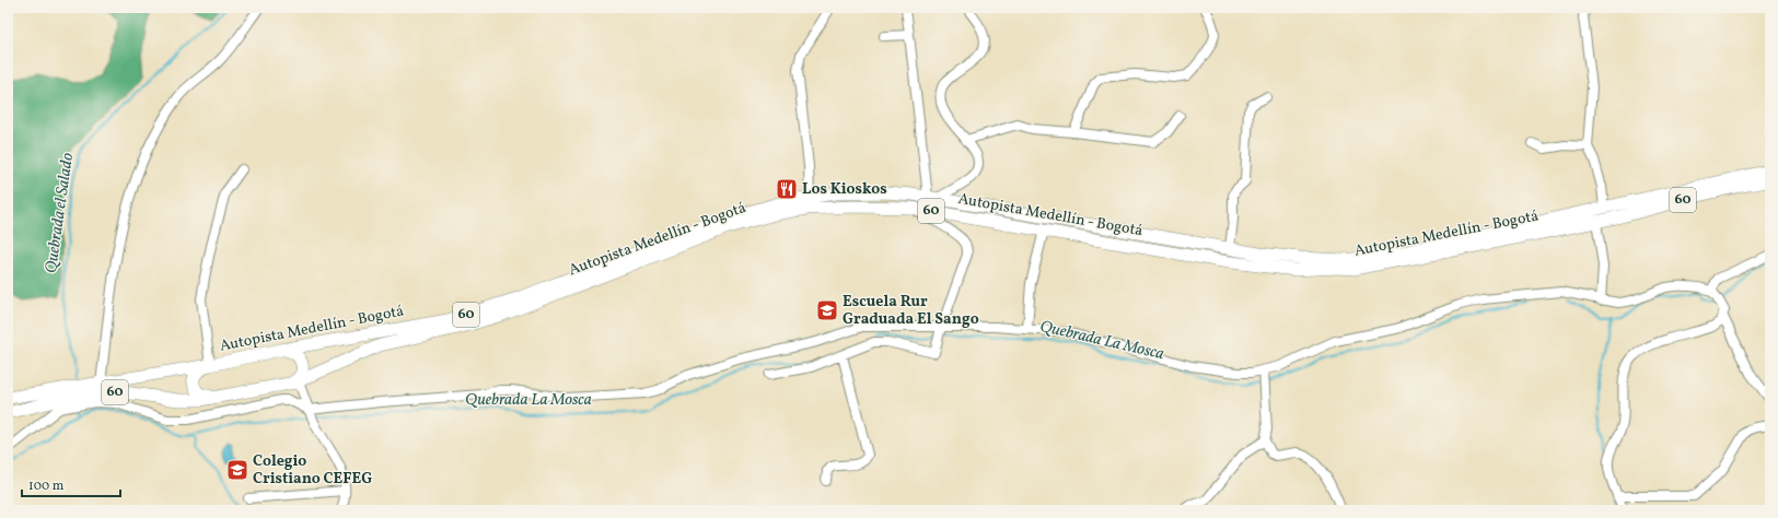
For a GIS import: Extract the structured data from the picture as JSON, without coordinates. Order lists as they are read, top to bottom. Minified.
{"streets":{"highway":["60","Autopista Medellín - Bogotá"]},"water":["Quebrada el Salado","Quebrada La Mosca"],"places":{"restaurant":["Los Kioskos"],"school or university":["Escuela Rur Graduada El Sango","Colegio Cristiano CEFEG"]},"scale_bar":"100 m"}
